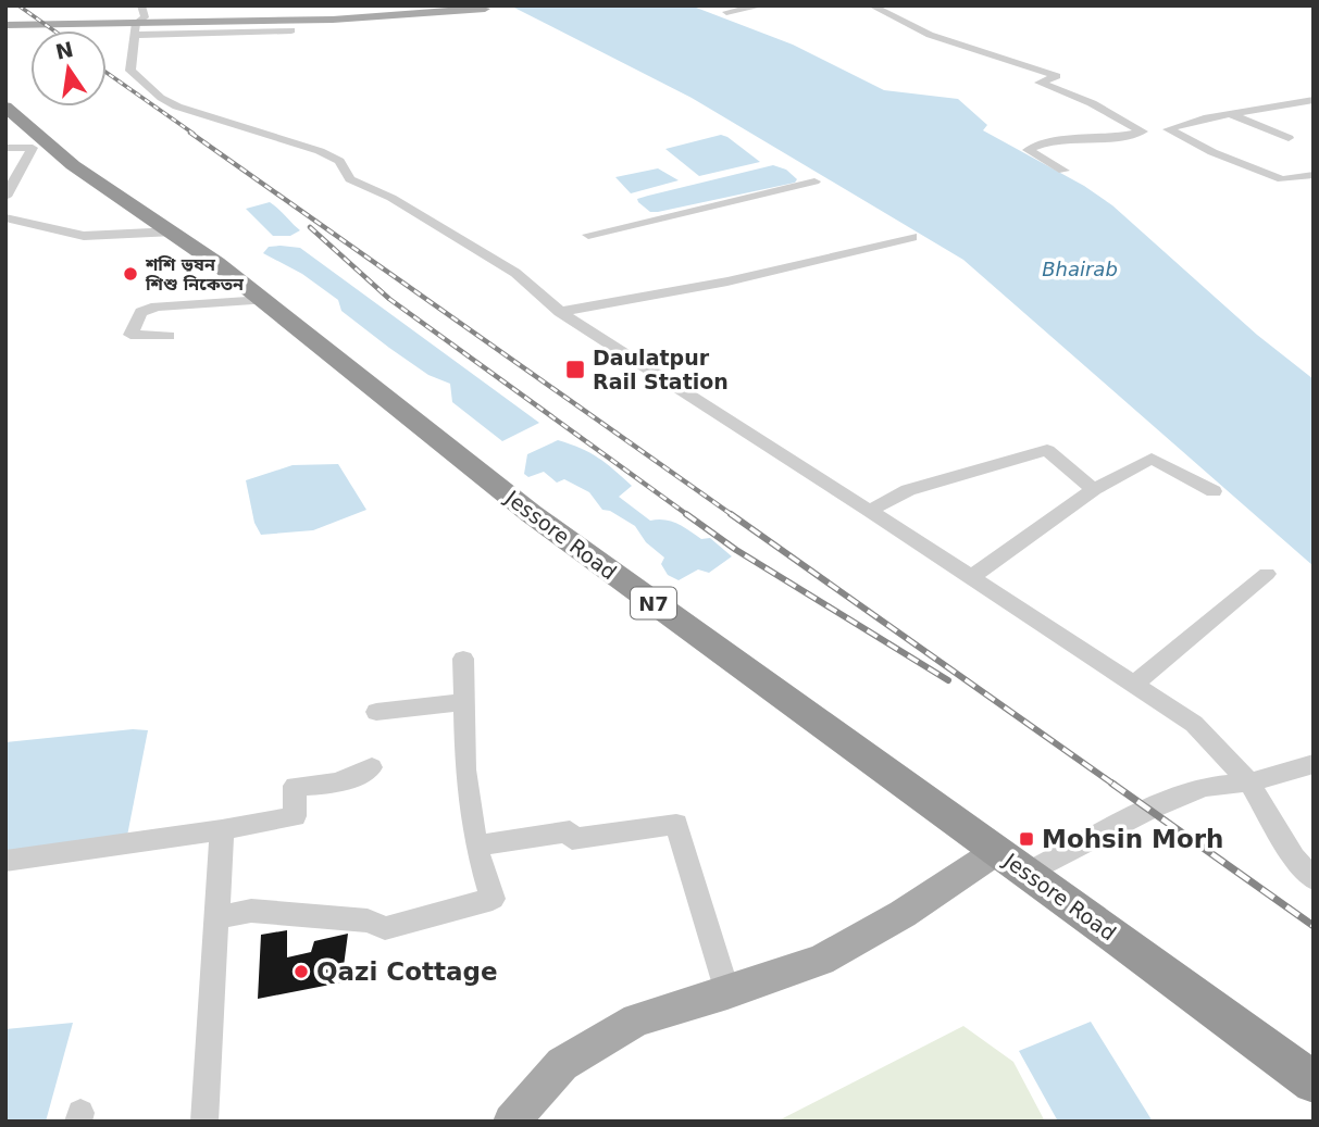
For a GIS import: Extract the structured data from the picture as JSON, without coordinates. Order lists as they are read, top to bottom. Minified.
{"streets":{"highway":["Jessore Road","N7"]},"water":["Bhairab"],"places":{"other":["শশি ভূষন শিশু নিকেতন","Qazi Cottage"],"transit":["Daulatpur Rail Station","Mohsin Morh"]},"north":"top"}
